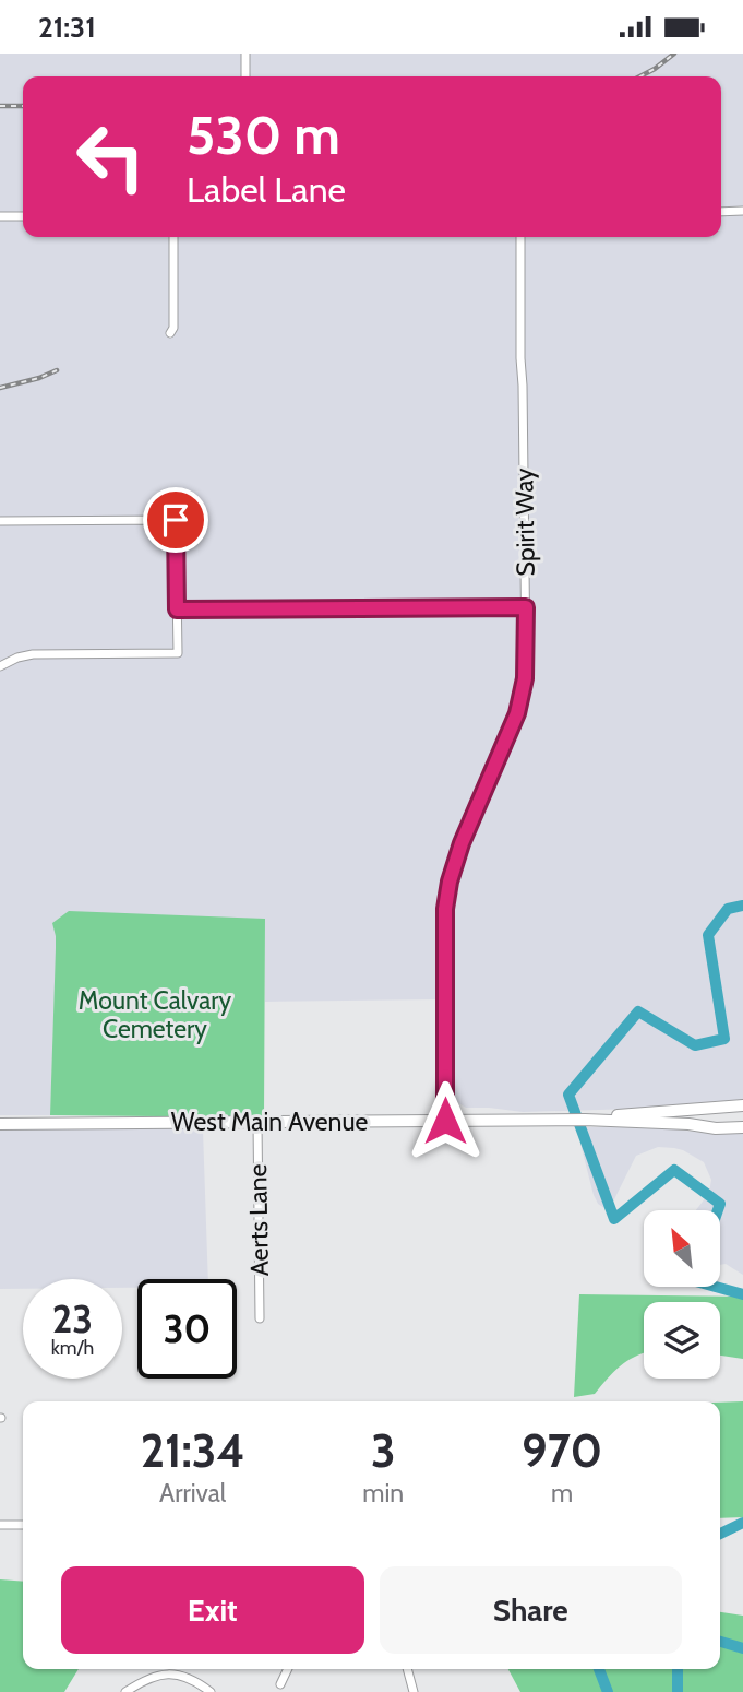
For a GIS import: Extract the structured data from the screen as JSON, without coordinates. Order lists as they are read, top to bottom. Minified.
{"streets":{"main road":["West Main Avenue"],"street":["Spirit Way","Aerts Lane"]},"crossings":[["Spirit Way","West Main Avenue"],["West Main Avenue","Aerts Lane"]],"parks":["Mount Calvary Cemetery"],"north":"top left","page":{"status":"21:31","turn":["530 m","Label Lane"],"speed":"23 km/h","limit":"30","eta":["21:34","Arrival","3","min","970","m"],"buttons":["Exit","Share"]}}
